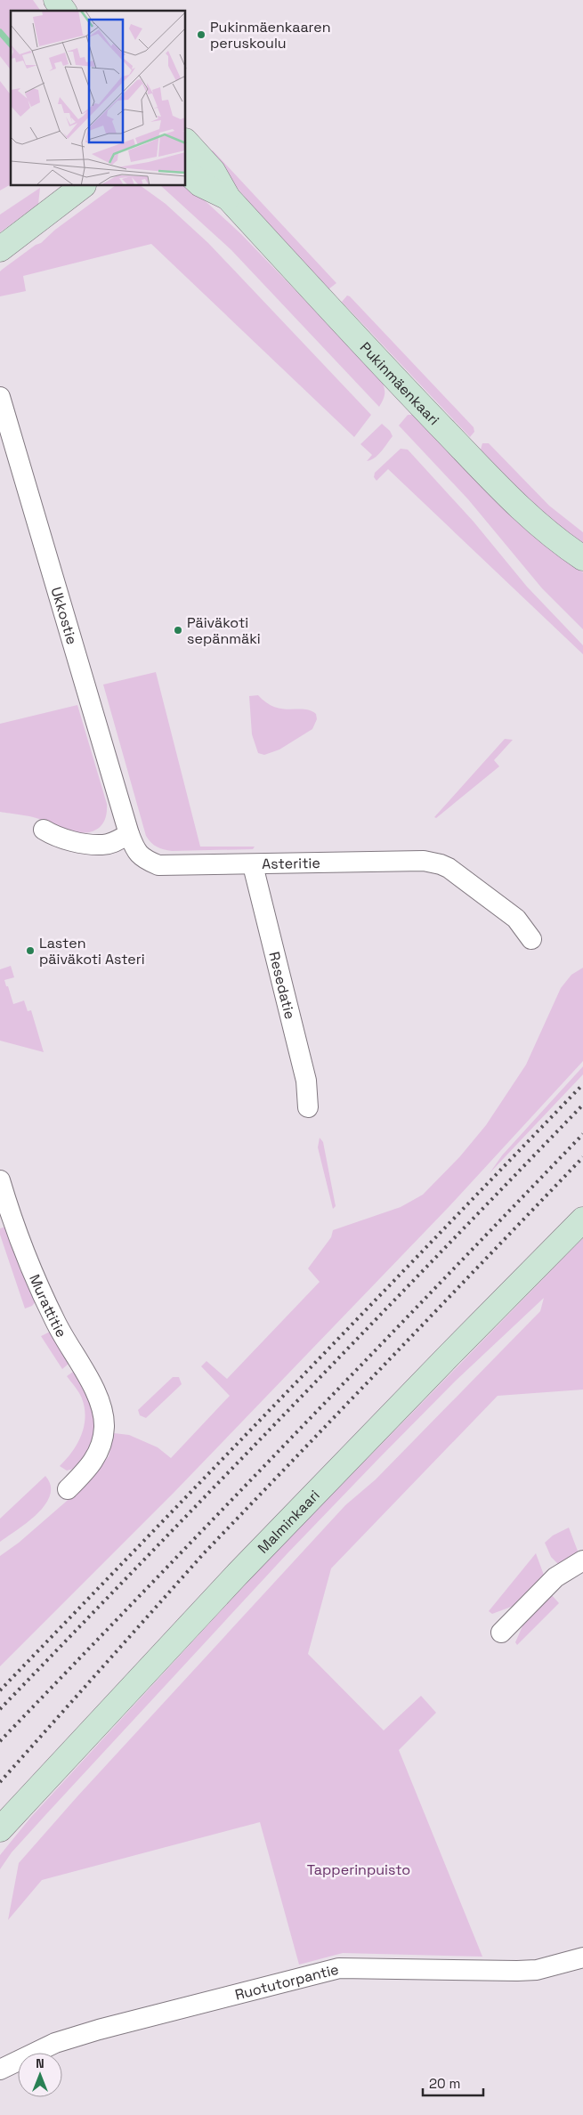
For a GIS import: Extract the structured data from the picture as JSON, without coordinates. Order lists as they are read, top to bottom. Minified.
{"streets":{"main road":["Pukinmäenkaari","Malminkaari"],"street":["Ukkostie","Asteritie","Resedatie","Murattitie","Ruotutorpantie"]},"crossings":[["Ukkostie","Asteritie"],["Asteritie","Resedatie"]],"parks":["Tapperinpuisto"],"places":["Pukinmäenkaaren peruskoulu","Päiväkoti sepänmäki","Lasten päiväkoti Asteri"],"scale_bar":"20 m","north":"top"}
